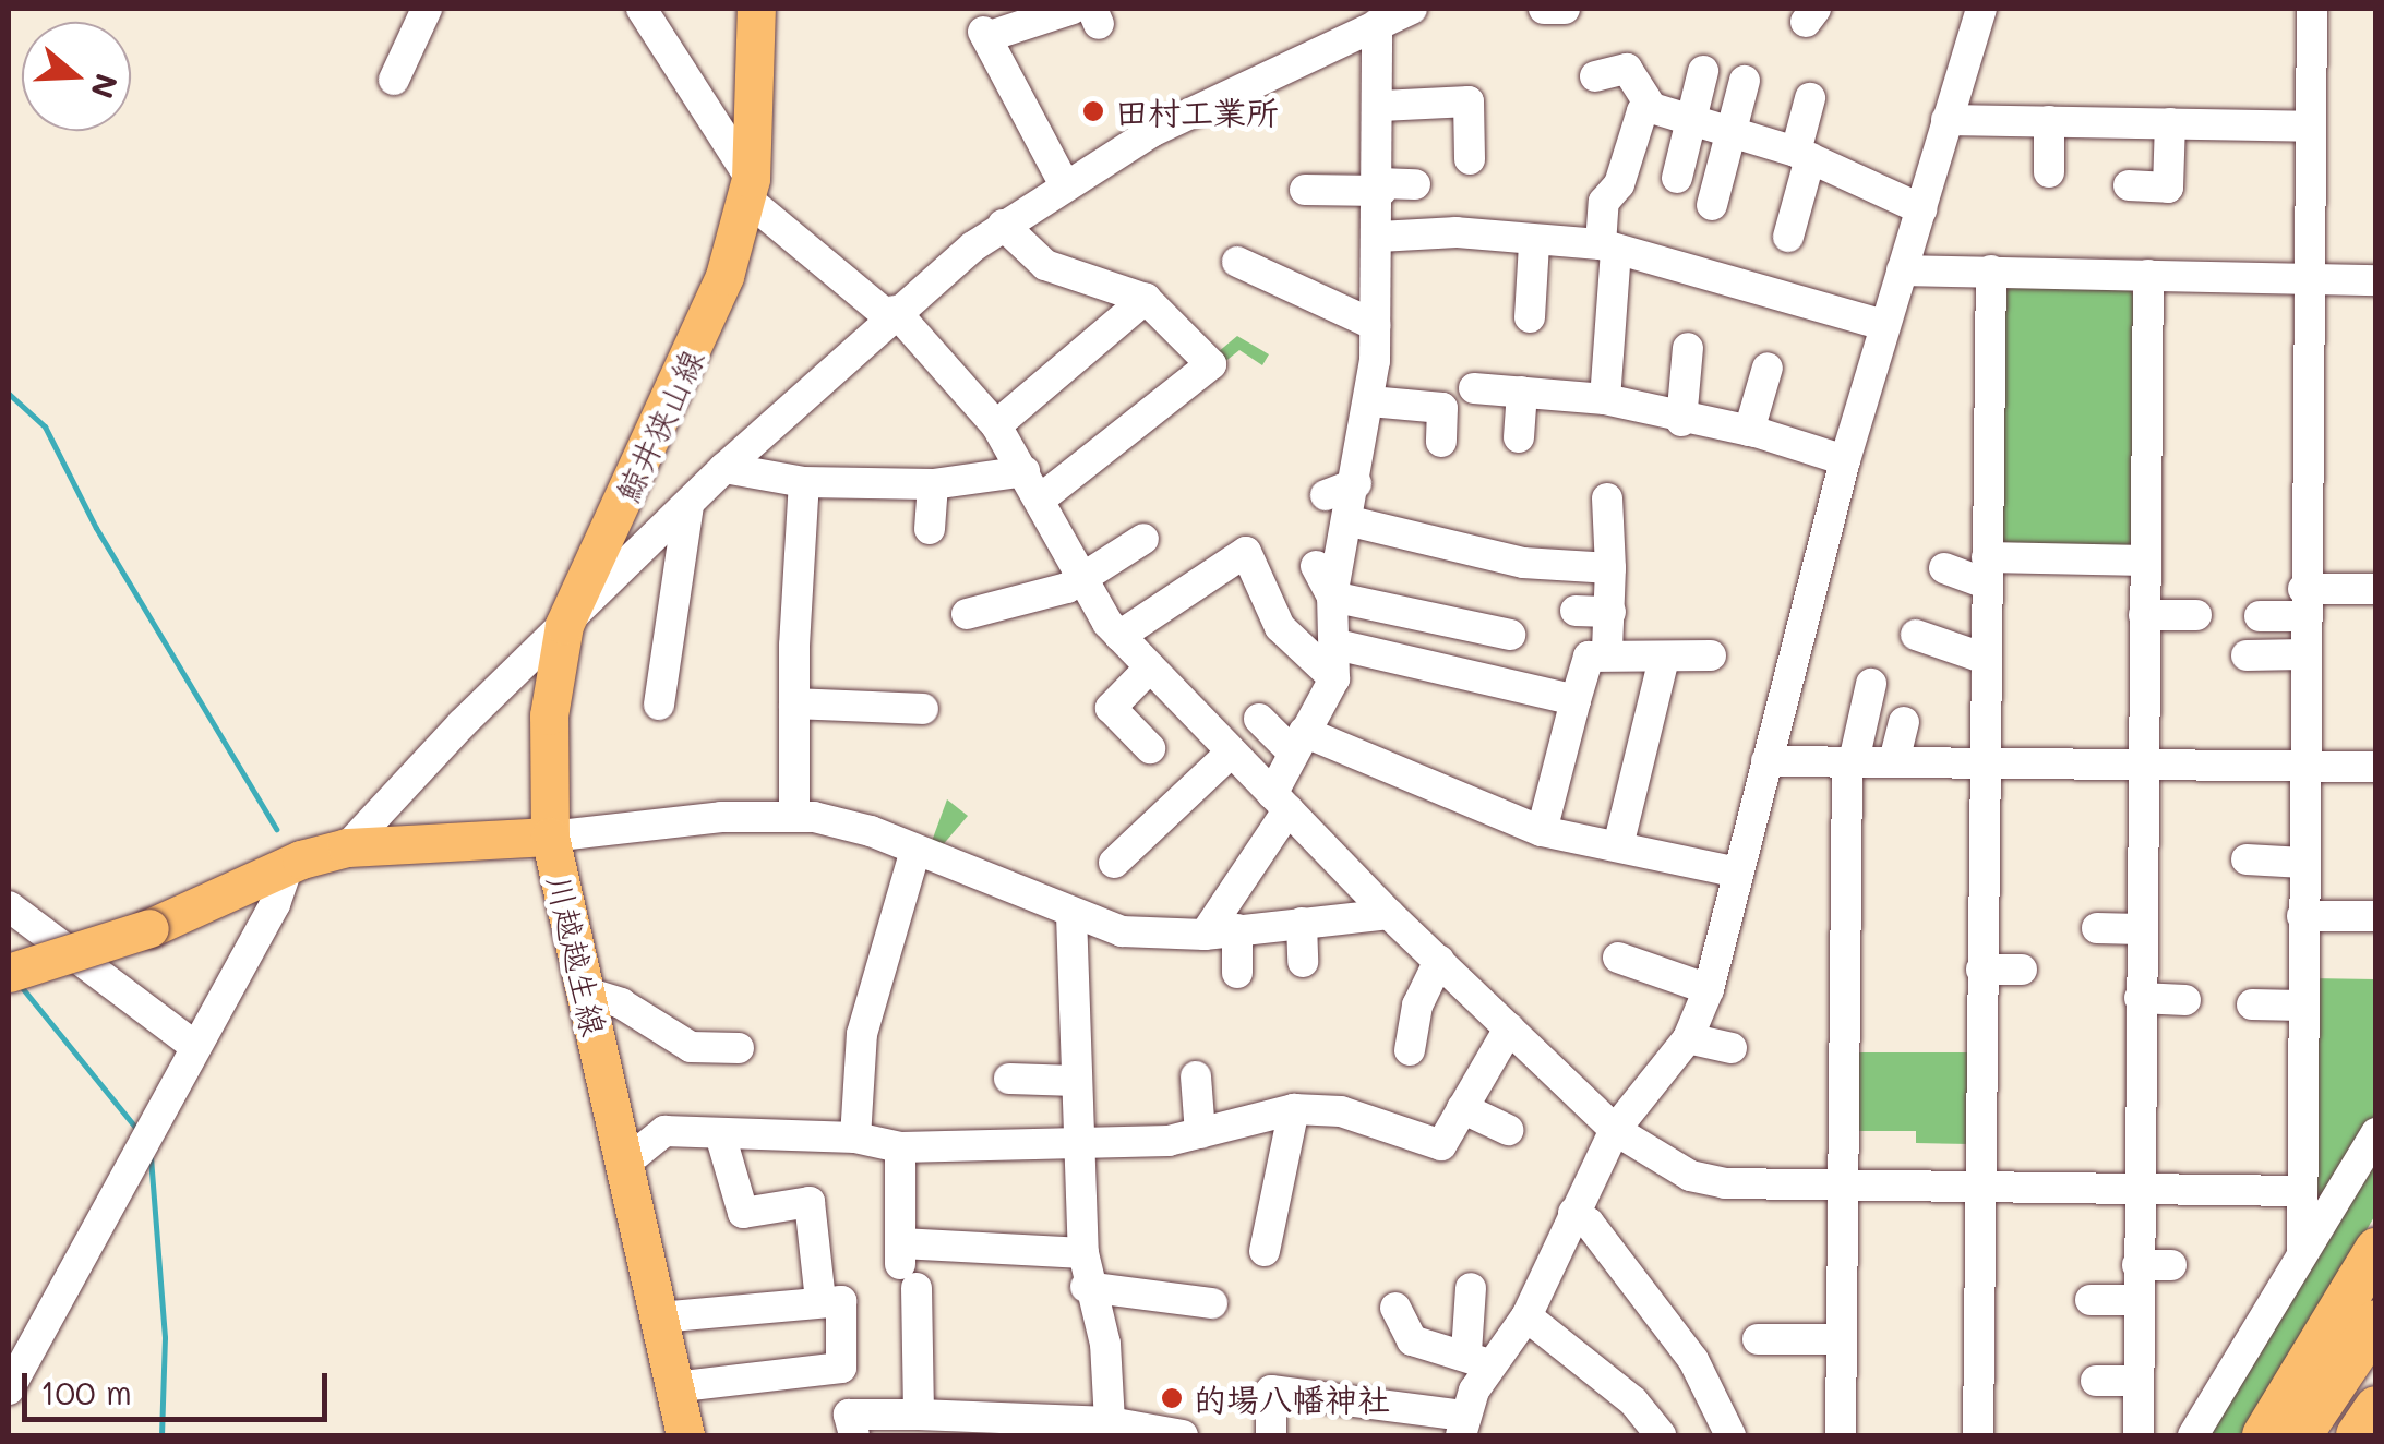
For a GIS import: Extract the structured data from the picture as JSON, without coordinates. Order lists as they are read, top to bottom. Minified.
{"streets":{"main road":["鯨井狭山線","川越越生線"]},"crossings":[["鯨井狭山線","川越越生線"]],"places":["田村工業所","的場八幡神社"],"scale_bar":"100 m","north":"right"}
